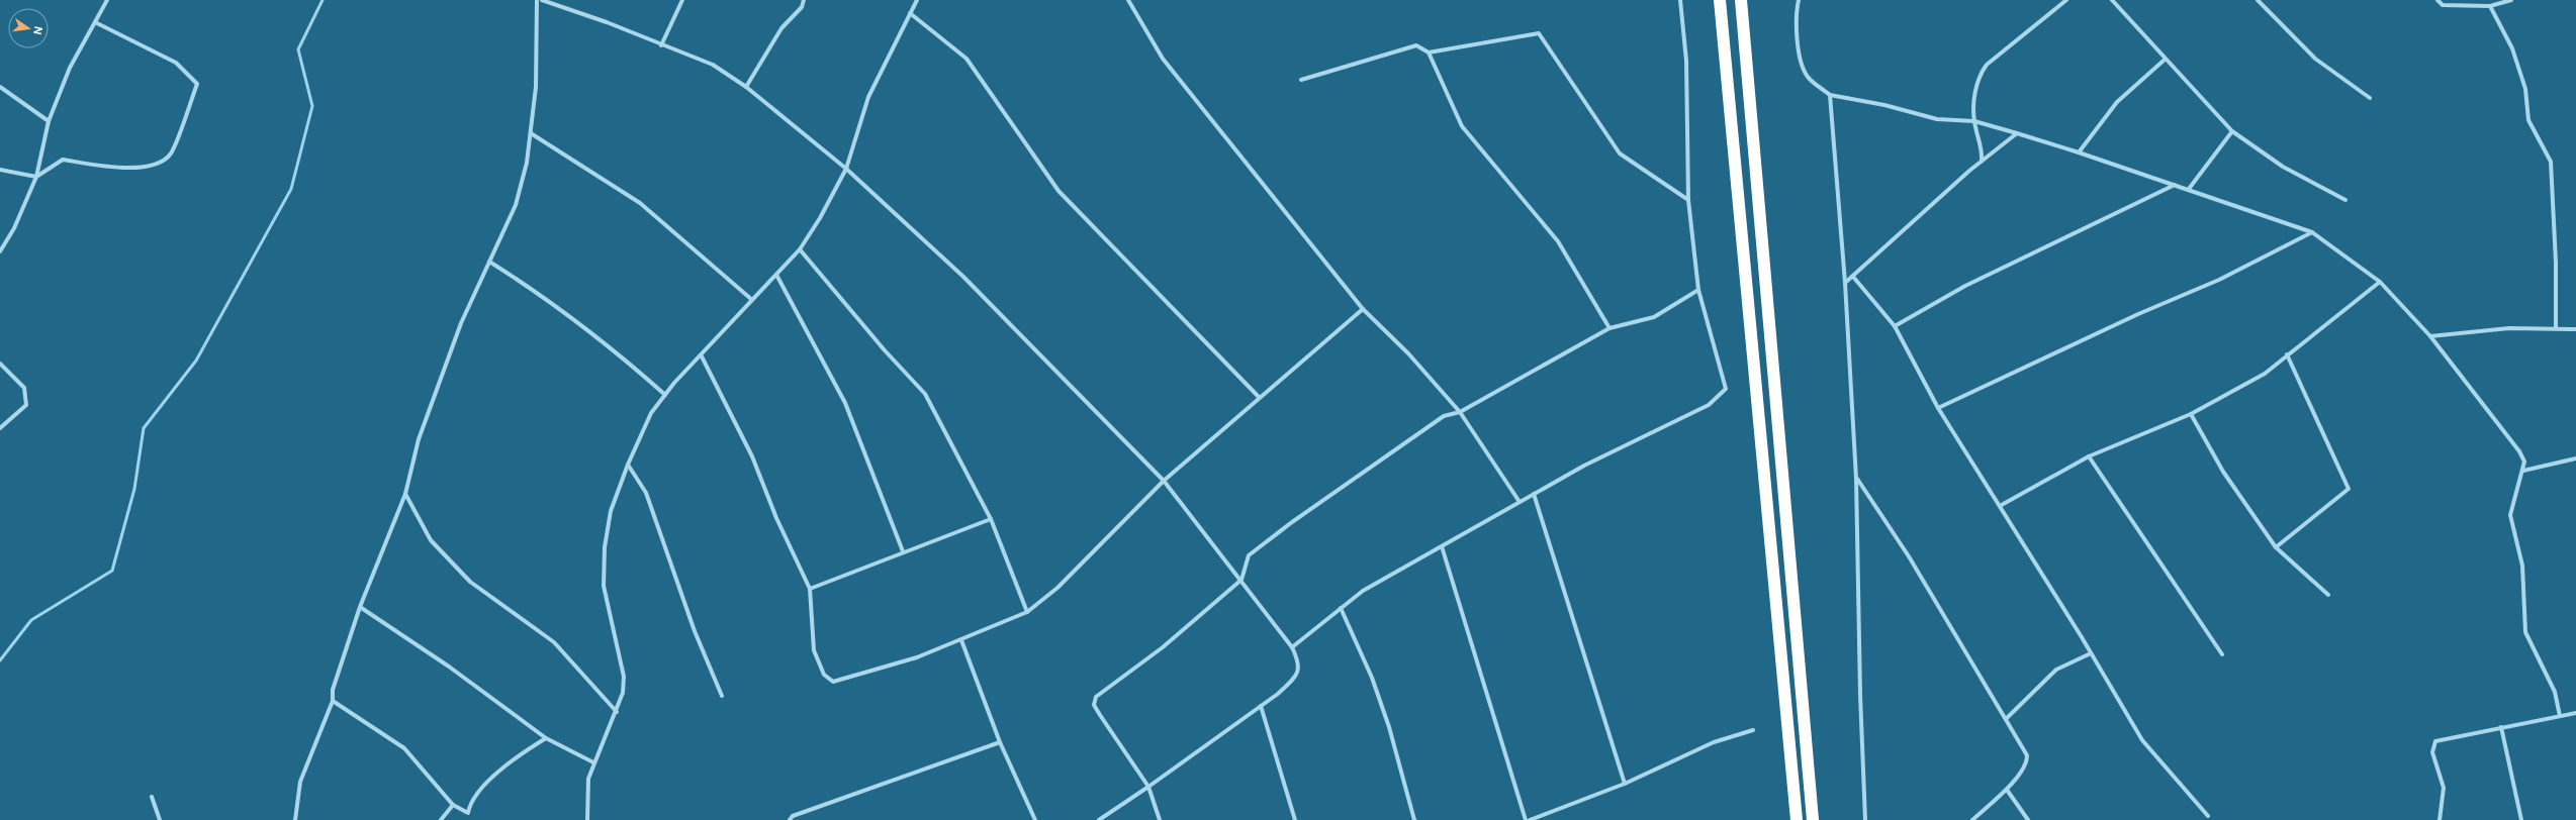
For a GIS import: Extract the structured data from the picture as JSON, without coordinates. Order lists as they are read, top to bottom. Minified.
{"north":"right"}
